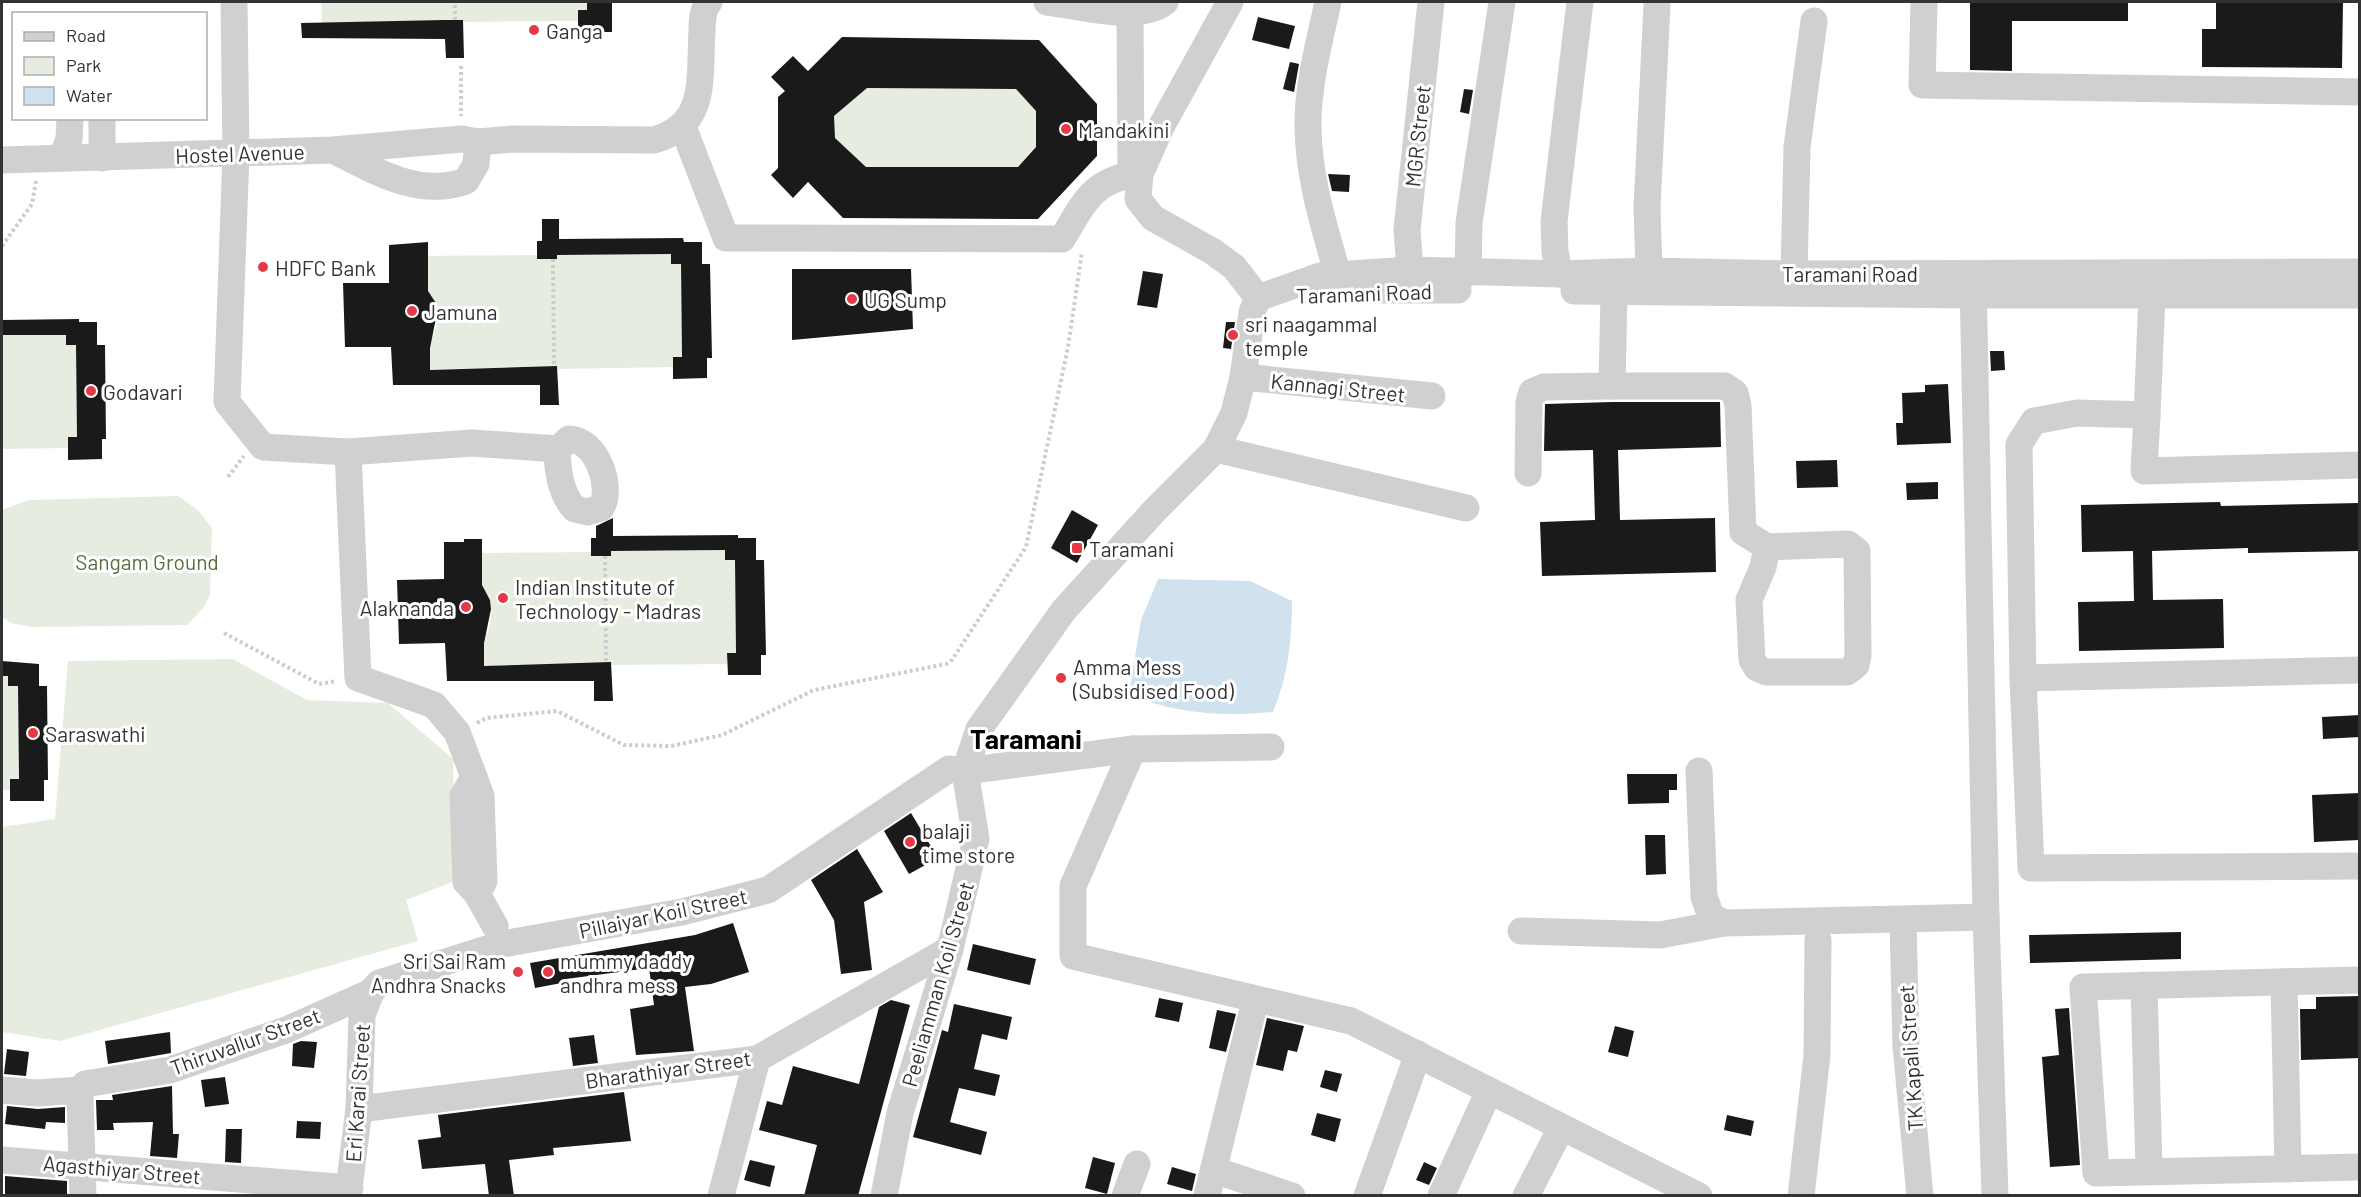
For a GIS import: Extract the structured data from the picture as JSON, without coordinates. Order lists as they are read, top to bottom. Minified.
{"streets":{"street":["MGR Street","Hostel Avenue","Taramani Road","Kannagi Street","Pillaiyar Koil Street","Peeliamman Koil Street","Thiruvallur Street","TK Kapali Street","Bharathiyar Street","Eri Karai Street","Agasthiyar Street"]},"crossings":[["MGR Street","Taramani Road"],["Taramani Road","Peeliamman Koil Street"],["Kannagi Street","Peeliamman Koil Street"],["Pillaiyar Koil Street","Peeliamman Koil Street"],["Pillaiyar Koil Street","Thiruvallur Street"],["Pillaiyar Koil Street","Eri Karai Street"],["Peeliamman Koil Street","Bharathiyar Street"],["Thiruvallur Street","Eri Karai Street"],["Bharathiyar Street","Eri Karai Street"],["Eri Karai Street","Agasthiyar Street"]],"districts":["Taramani"],"parks":["Sangam Ground"],"places":{"other":["Ganga","Mandakini","HDFC Bank","UG Sump","Jamuna","sri naagammal temple","Godavari","Indian Institute of Technology - Madras","Alaknanda","Amma Mess (Subsidised Food)","Saraswathi","balaji time store","Sri Sai Ram Andhra Snacks","mummy daddy andhra mess"],"transit":["Taramani"]},"legend":["Road","Park","Water"]}
